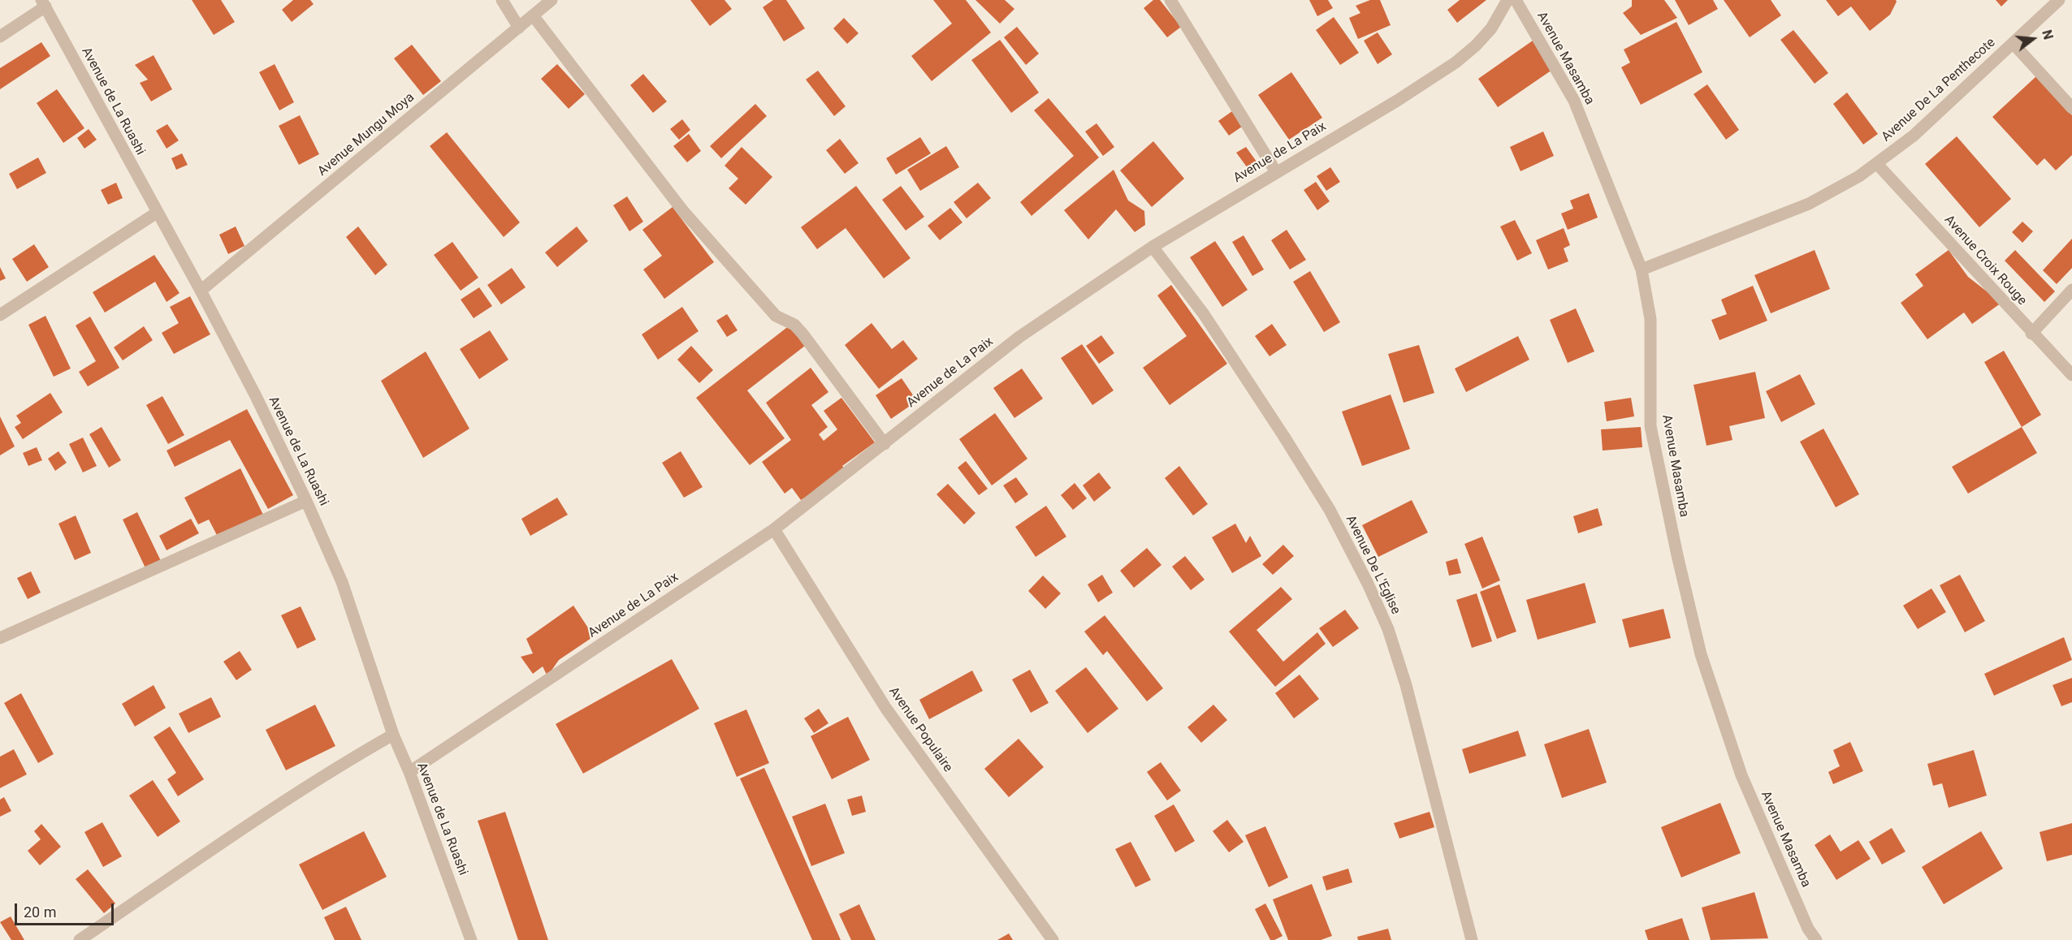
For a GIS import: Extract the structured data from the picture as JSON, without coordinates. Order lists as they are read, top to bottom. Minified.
{"streets":{"street":["Avenue Masamba","Avenue De La Penthecote","Avenue de La Ruashi","Avenue Mungu Moya","Avenue de La Paix","Avenue Croix Rouge","Avenue De L'Eglise","Avenue Populaire"]},"crossings":[["Avenue Masamba","Avenue De La Penthecote"],["Avenue De La Penthecote","Avenue Croix Rouge"],["Avenue de La Ruashi","Avenue Mungu Moya"],["Avenue de La Ruashi","Avenue de La Paix"],["Avenue de La Paix","Avenue De L'Eglise"],["Avenue de La Paix","Avenue Populaire"]],"scale_bar":"20 m","north":"right"}
